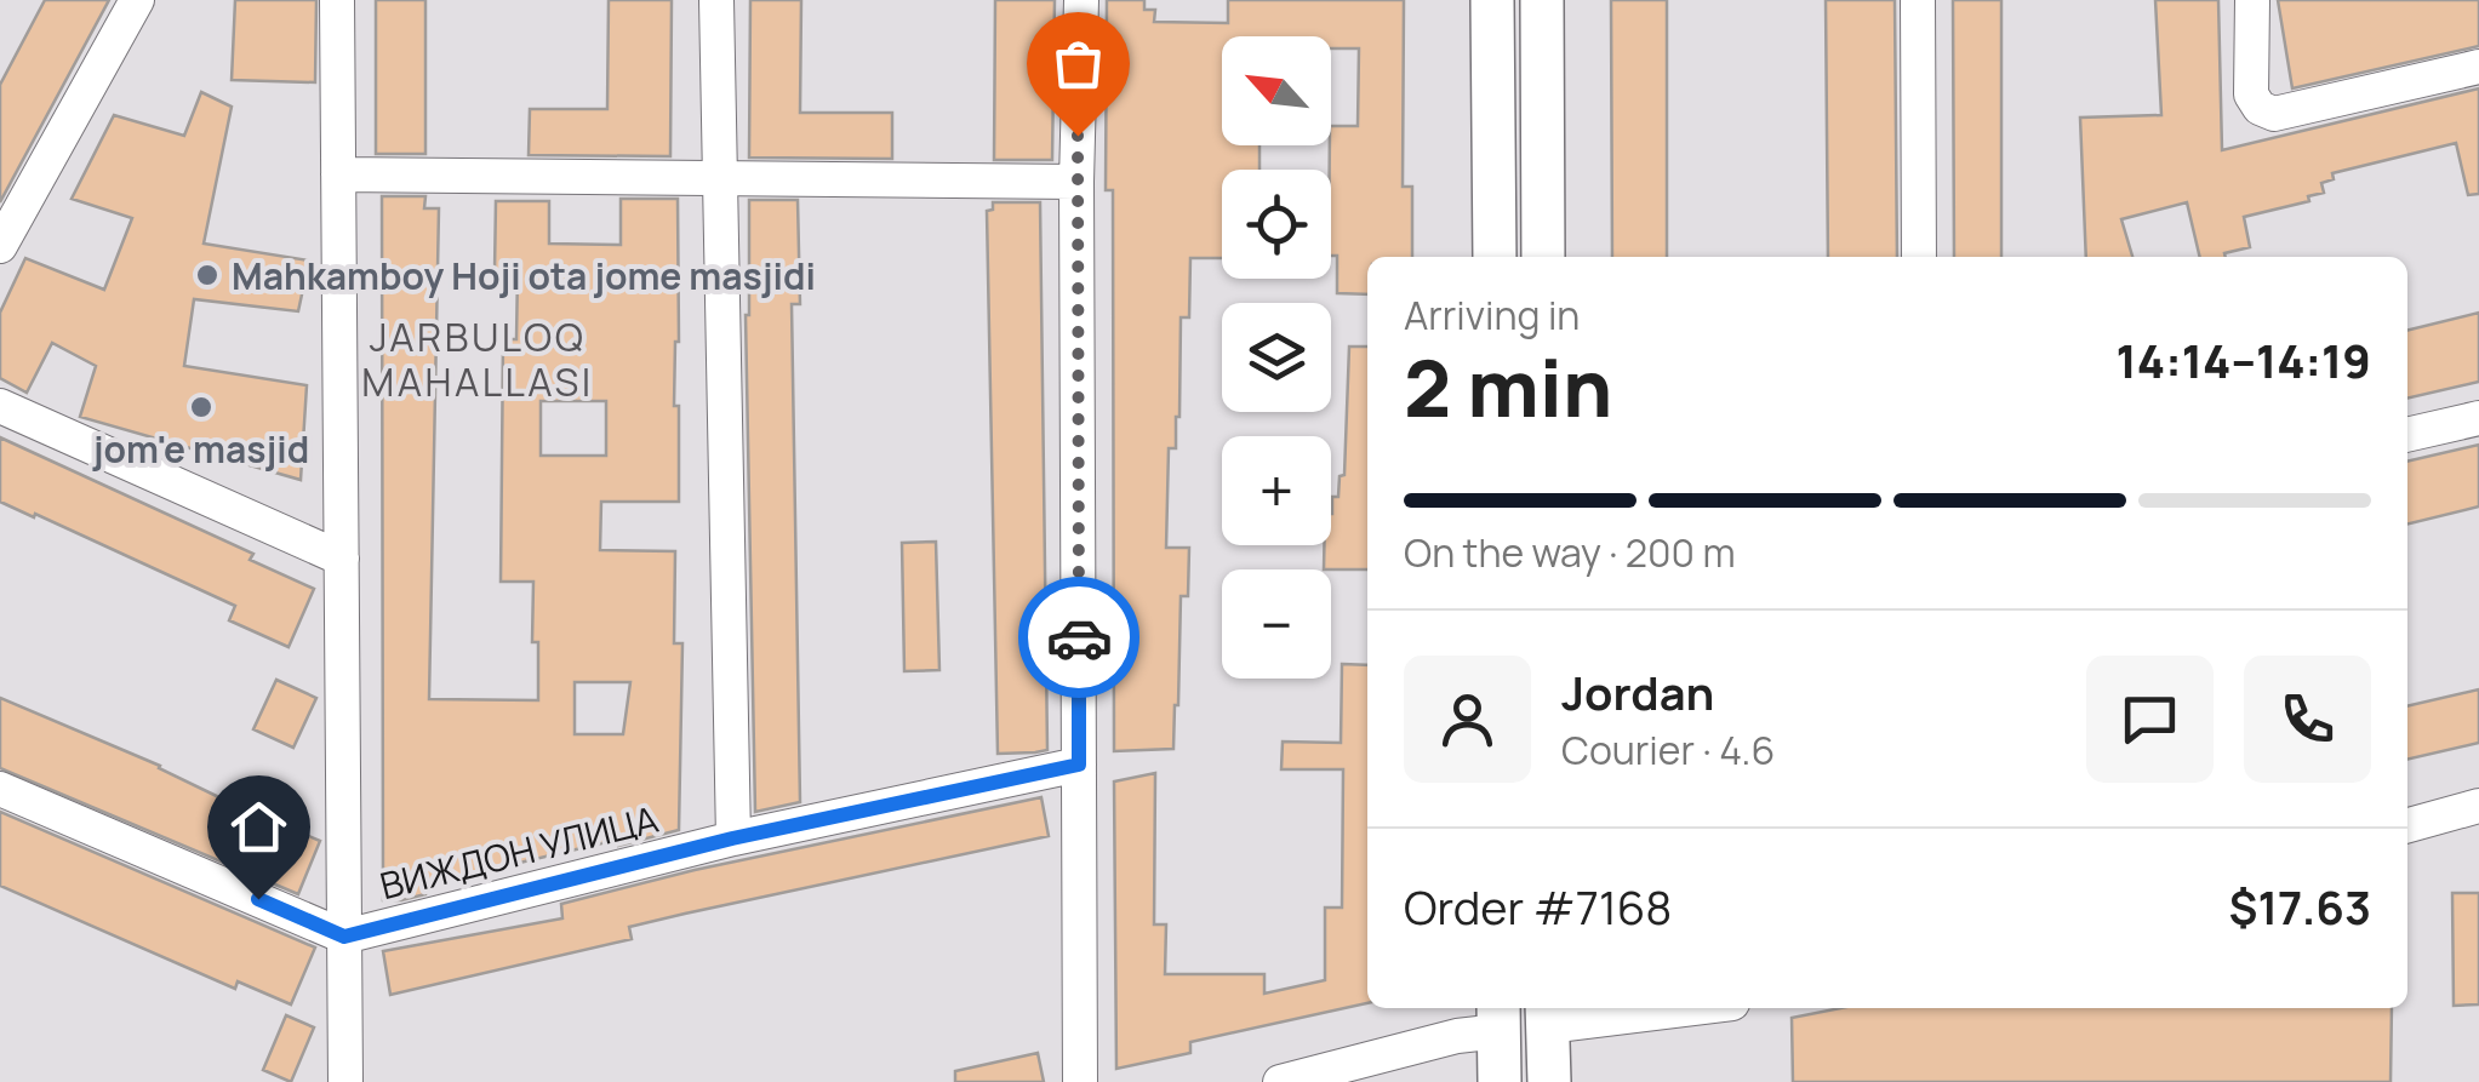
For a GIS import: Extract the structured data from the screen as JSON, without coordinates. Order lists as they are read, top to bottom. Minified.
{"streets":{"street":["ВИЖДОН УЛИЦА"]},"districts":["JARBULOQ MAHALLASI"],"places":["Mahkamboy Hoji ota jome masjidi","jom'e masjid"],"north":"top left","page":{"map_buttons":["+","−"],"heading":["2 min","Arriving in","14:14–14:19"],"panel":["Jordan","Courier · 4.6","Order #7168","$17.63"],"bar":"On the way · 200 m"}}
